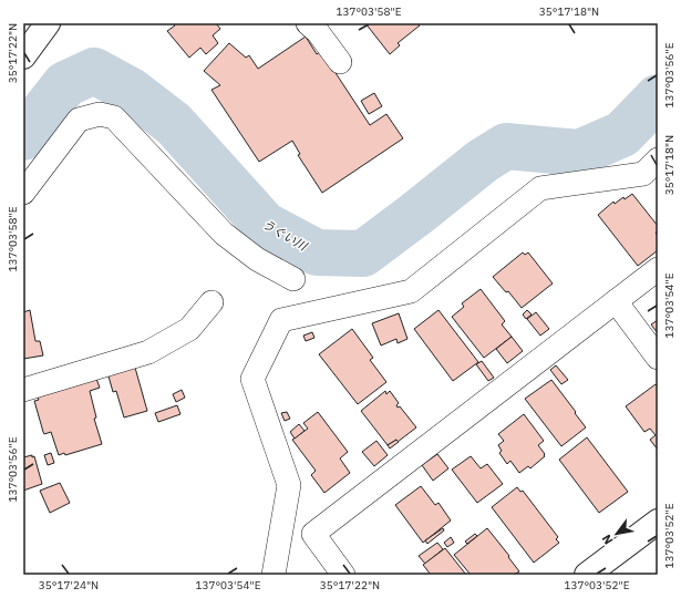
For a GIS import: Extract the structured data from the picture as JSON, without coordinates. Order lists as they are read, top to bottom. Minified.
{"water":["うぐい川"],"north":"bottom left","coordinates":["137°03'58\"E","35°17'18\"N","35°17'22\"N","137°03'56\"E","137°03'54\"E","137°03'52\"E","35°17'24\"N"]}
